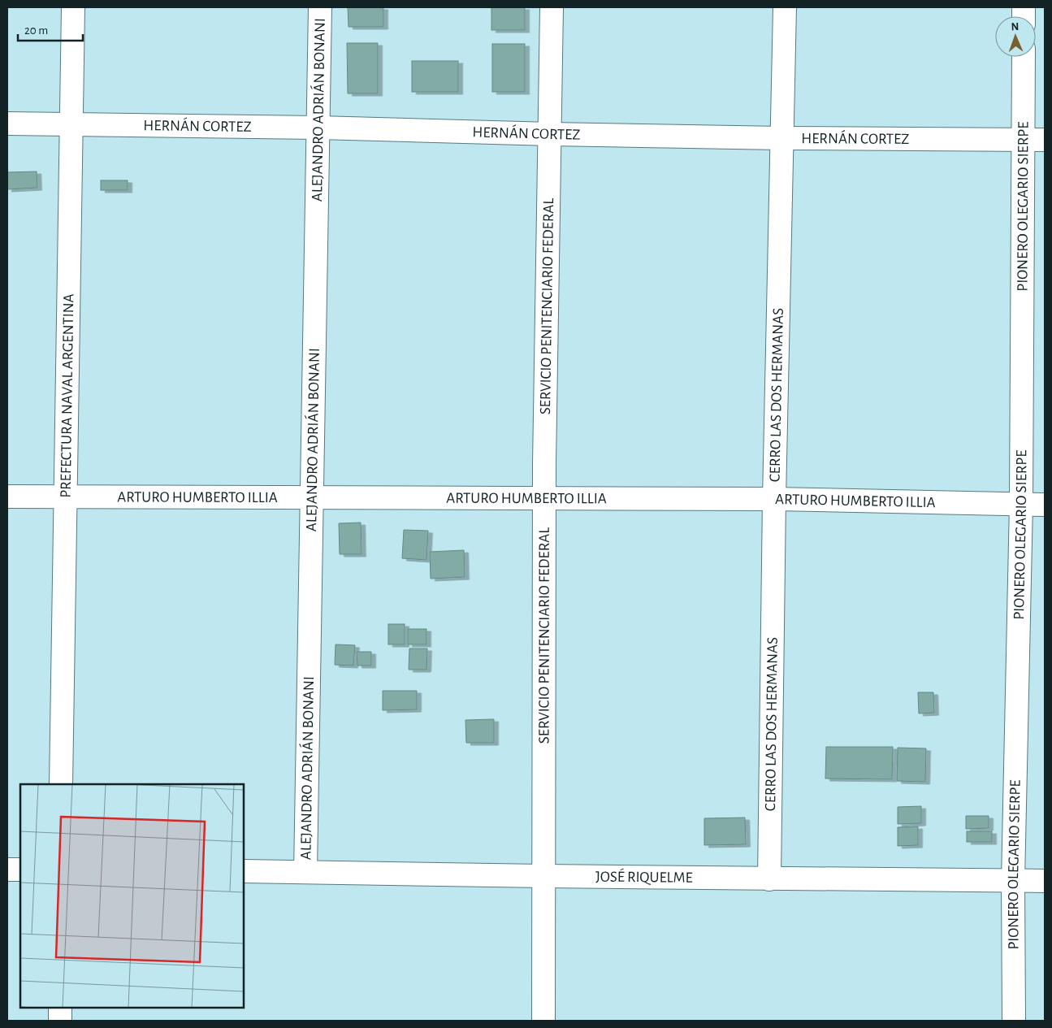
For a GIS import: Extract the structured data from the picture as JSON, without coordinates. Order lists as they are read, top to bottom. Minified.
{"streets":{"street":["ALEJANDRO ADRIÁN BONANI","HERNÁN CORTEZ","PIONERO OLEGARIO SIERPE","SERVICIO PENITENCIARIO FEDERAL","CERRO LAS DOS HERMANAS","PREFECTURA NAVAL ARGENTINA","ARTURO HUMBERTO ILLIA","JOSÉ RIQUELME"]},"crossings":[["ALEJANDRO ADRIÁN BONANI","HERNÁN CORTEZ"],["ALEJANDRO ADRIÁN BONANI","ARTURO HUMBERTO ILLIA"],["ALEJANDRO ADRIÁN BONANI","JOSÉ RIQUELME"],["HERNÁN CORTEZ","PIONERO OLEGARIO SIERPE"],["HERNÁN CORTEZ","SERVICIO PENITENCIARIO FEDERAL"],["HERNÁN CORTEZ","CERRO LAS DOS HERMANAS"],["HERNÁN CORTEZ","PREFECTURA NAVAL ARGENTINA"],["PIONERO OLEGARIO SIERPE","ARTURO HUMBERTO ILLIA"],["PIONERO OLEGARIO SIERPE","JOSÉ RIQUELME"],["SERVICIO PENITENCIARIO FEDERAL","ARTURO HUMBERTO ILLIA"],["SERVICIO PENITENCIARIO FEDERAL","JOSÉ RIQUELME"],["CERRO LAS DOS HERMANAS","ARTURO HUMBERTO ILLIA"],["CERRO LAS DOS HERMANAS","JOSÉ RIQUELME"],["PREFECTURA NAVAL ARGENTINA","ARTURO HUMBERTO ILLIA"]],"scale_bar":"20 m","north":"top"}
